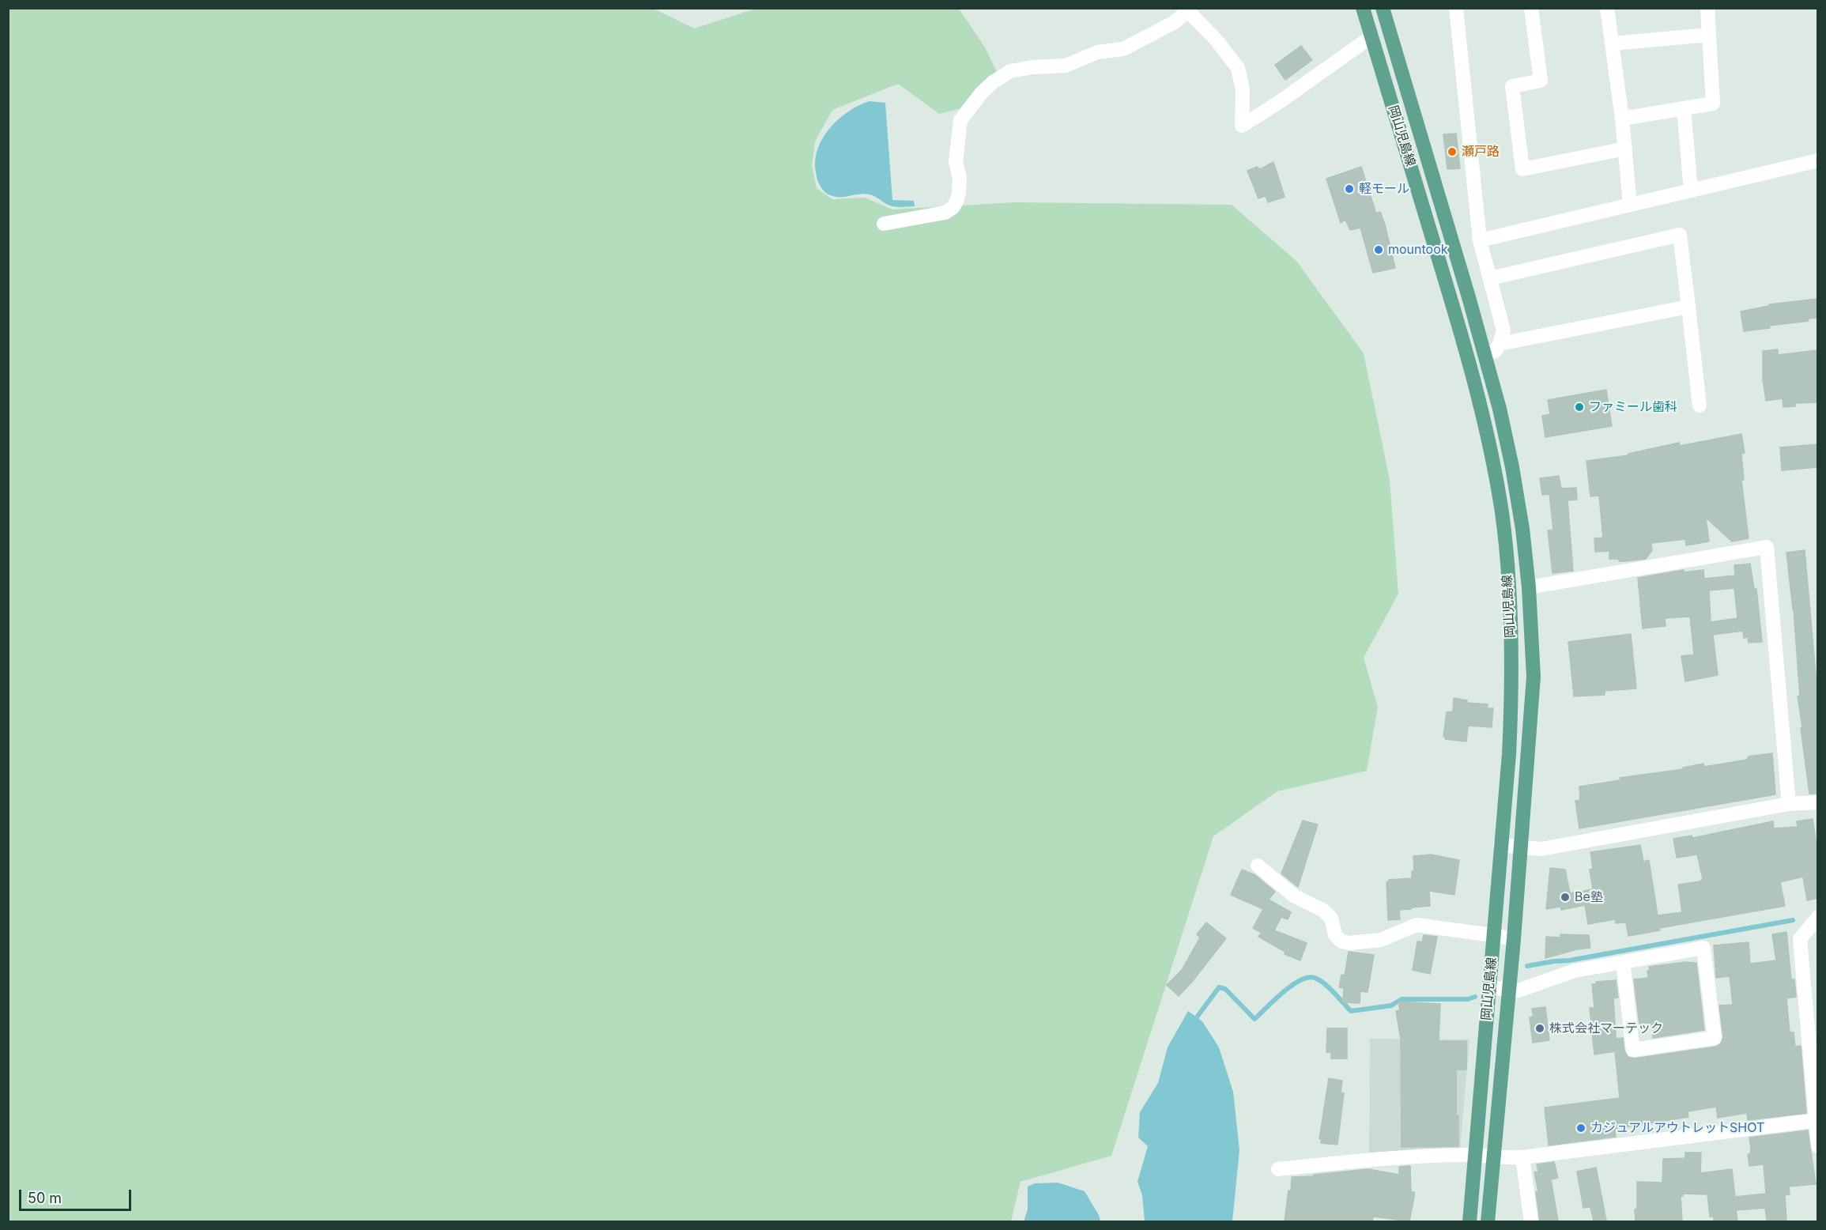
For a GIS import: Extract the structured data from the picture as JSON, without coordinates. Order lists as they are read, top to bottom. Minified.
{"streets":{"main road":["岡山児島線"]},"places":["瀬戸路","軽モール","mountook","ファミール歯科","Be塾","株式会社マーテック","カジュアルアウトレットSHOT"],"scale_bar":"50 m"}
